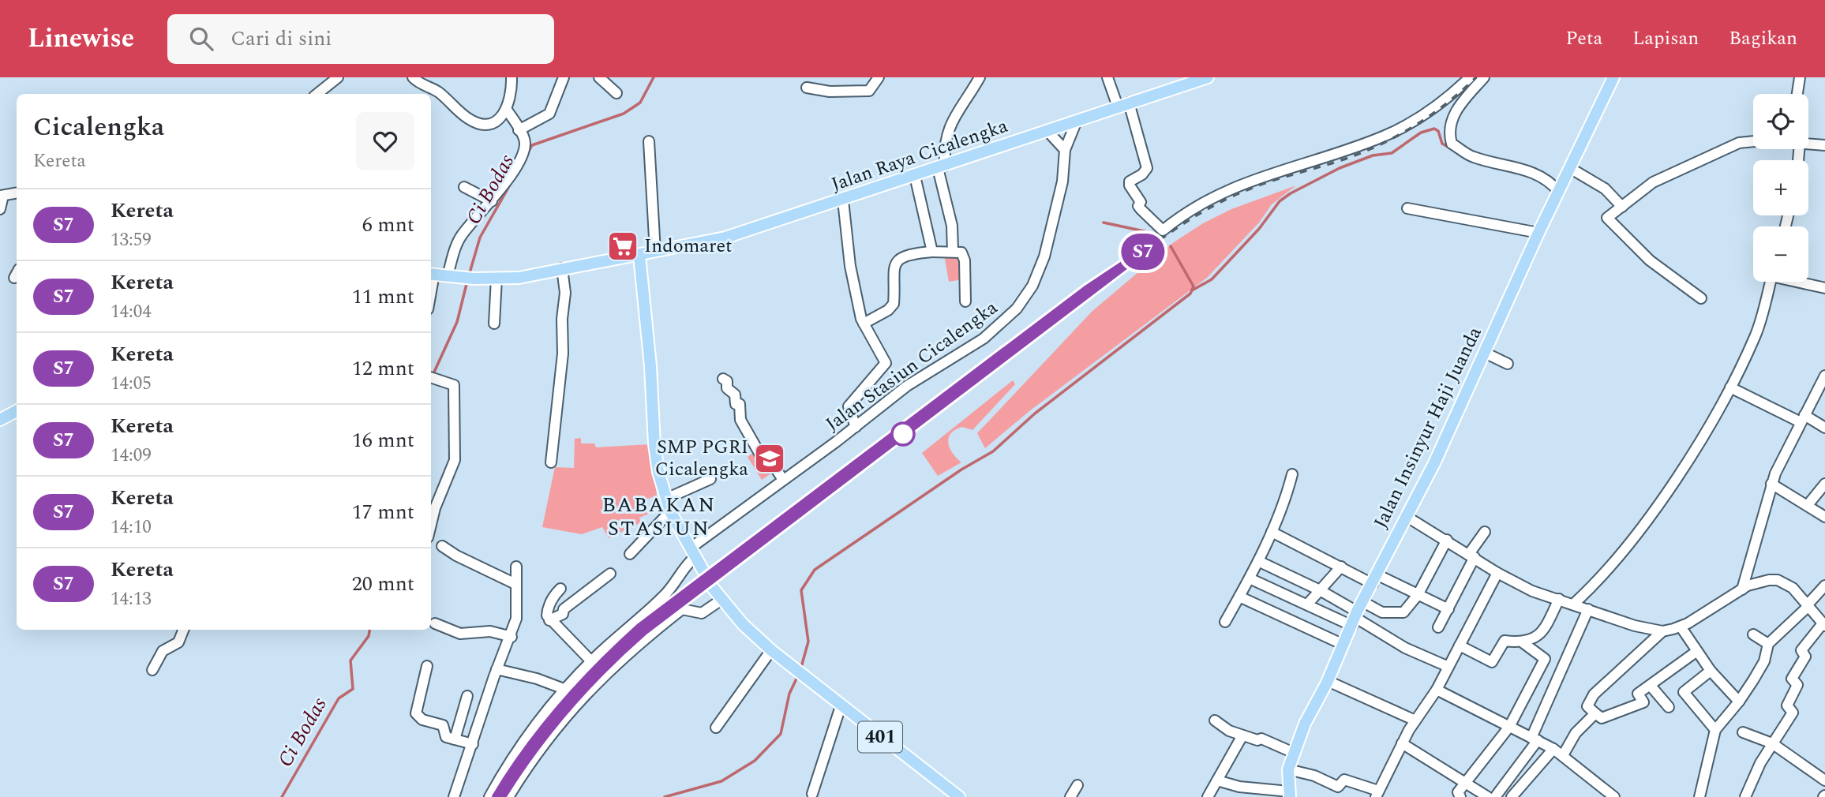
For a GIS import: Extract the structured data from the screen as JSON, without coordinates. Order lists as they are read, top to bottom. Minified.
{"streets":{"main road":["Jalan Raya Cicalengka","Jalan Insinyur Haji Juanda","401"],"street":["Jalan Stasiun Cicalengka"]},"crossings":[["Jalan Raya Cicalengka","Jalan Stasiun Cicalengka"],["Jalan Raya Cicalengka","401"],["Jalan Stasiun Cicalengka","401"]],"districts":["BABAKAN STASIUN"],"water":["Ci Bodas"],"places":{"supermarket":["Indomaret"],"school or university":["SMP PGRI Cicalengka"]},"page":{"header":"Linewise","search":"Cari di sini","nav":["Peta","Lapisan","Bagikan"],"on_map":"S7","map_buttons":["+","−"],"heading":["Cicalengka","Kereta"],"list":[{"mark":"S7","name":"Kereta","note":"13:59","value":"6 mnt"},{"mark":"S7","name":"Kereta","note":"14:04","value":"11 mnt"},{"mark":"S7","name":"Kereta","note":"14:05","value":"12 mnt"},{"mark":"S7","name":"Kereta","note":"14:09","value":"16 mnt"},{"mark":"S7","name":"Kereta","note":"14:10","value":"17 mnt"},{"mark":"S7","name":"Kereta","note":"14:13","value":"20 mnt"}]}}
